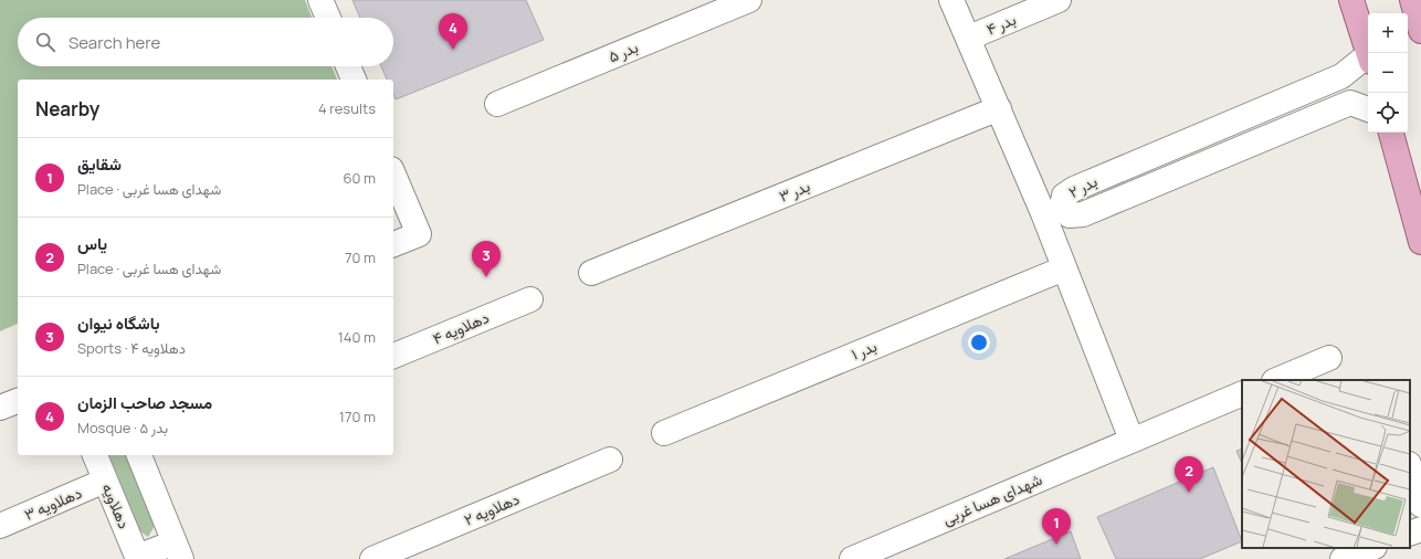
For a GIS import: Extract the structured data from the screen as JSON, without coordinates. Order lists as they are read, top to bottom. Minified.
{"streets":{"street":["بدر ۴","بدر ۵","بدر ۲","بدر ۳","دهلاویه ۴","بدر ۱","شهدای هسا غربی","دهلاویه ۳","دهلاویه","دهلاویه ۲"]},"crossings":[["دهلاویه ۳","دهلاویه"]],"page":{"map_buttons":["+","−"],"pins":["4","3","2","1"],"search":"Search here","heading":["Nearby","4 results"],"list":[{"mark":"1","name":"شقایق","note":"Place · شهدای هسا غربی","value":"60 m"},{"mark":"2","name":"یاس","note":"Place · شهدای هسا غربی","value":"70 m"},{"mark":"3","name":"باشگاه نیوان","note":"Sports · دهلاویه ۴","value":"140 m"},{"mark":"4","name":"مسجد صاحب الزمان","note":"Mosque · بدر ۵","value":"170 m"}]}}
